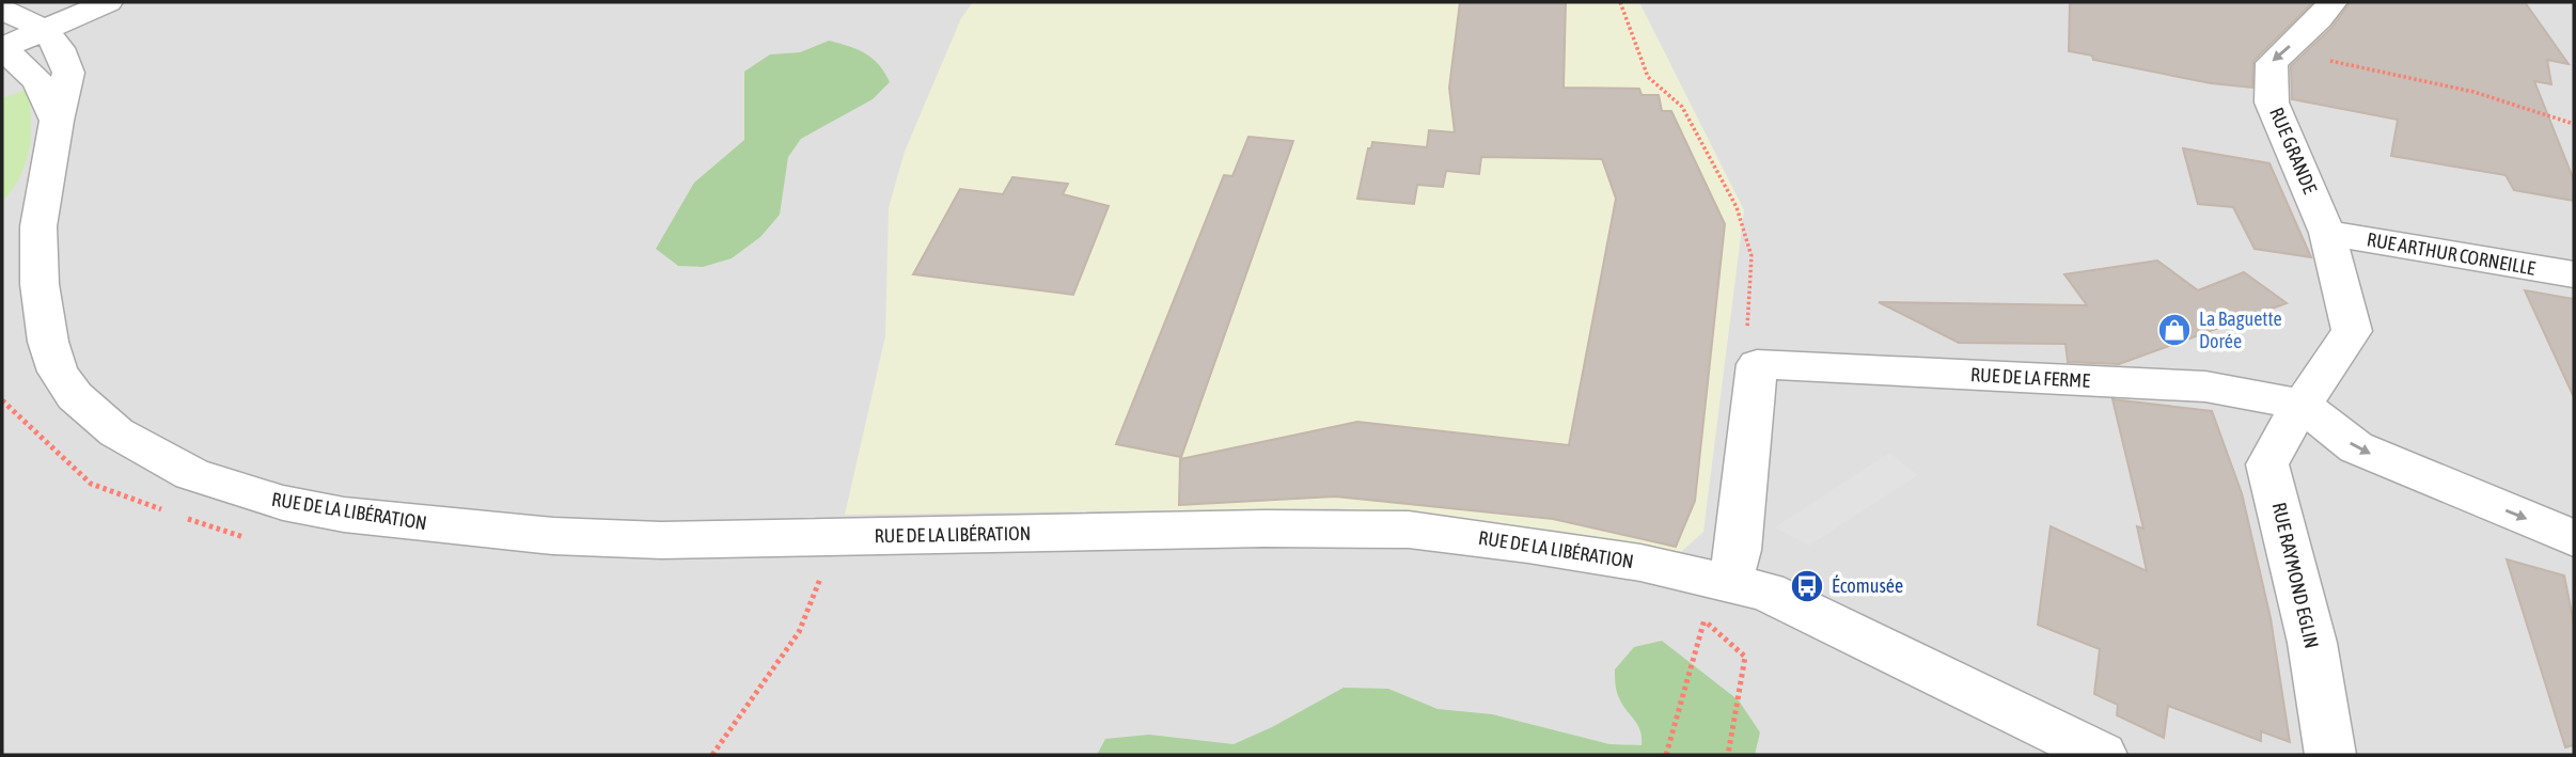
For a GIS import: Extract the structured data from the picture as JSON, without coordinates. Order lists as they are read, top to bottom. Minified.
{"streets":{"street":["RUE GRANDE","RUE ARTHUR CORNEILLE","RUE DE LA FERME","RUE DE LA LIBÉRATION","RUE RAYMOND EGLIN"]},"crossings":[["RUE GRANDE","RUE ARTHUR CORNEILLE"],["RUE GRANDE","RUE DE LA FERME"],["RUE GRANDE","RUE RAYMOND EGLIN"],["RUE DE LA FERME","RUE RAYMOND EGLIN"]],"one_way":["RUE GRANDE"],"places":{"shop":["La Baguette Dorée"],"bus stop":["Écomusée"]}}
